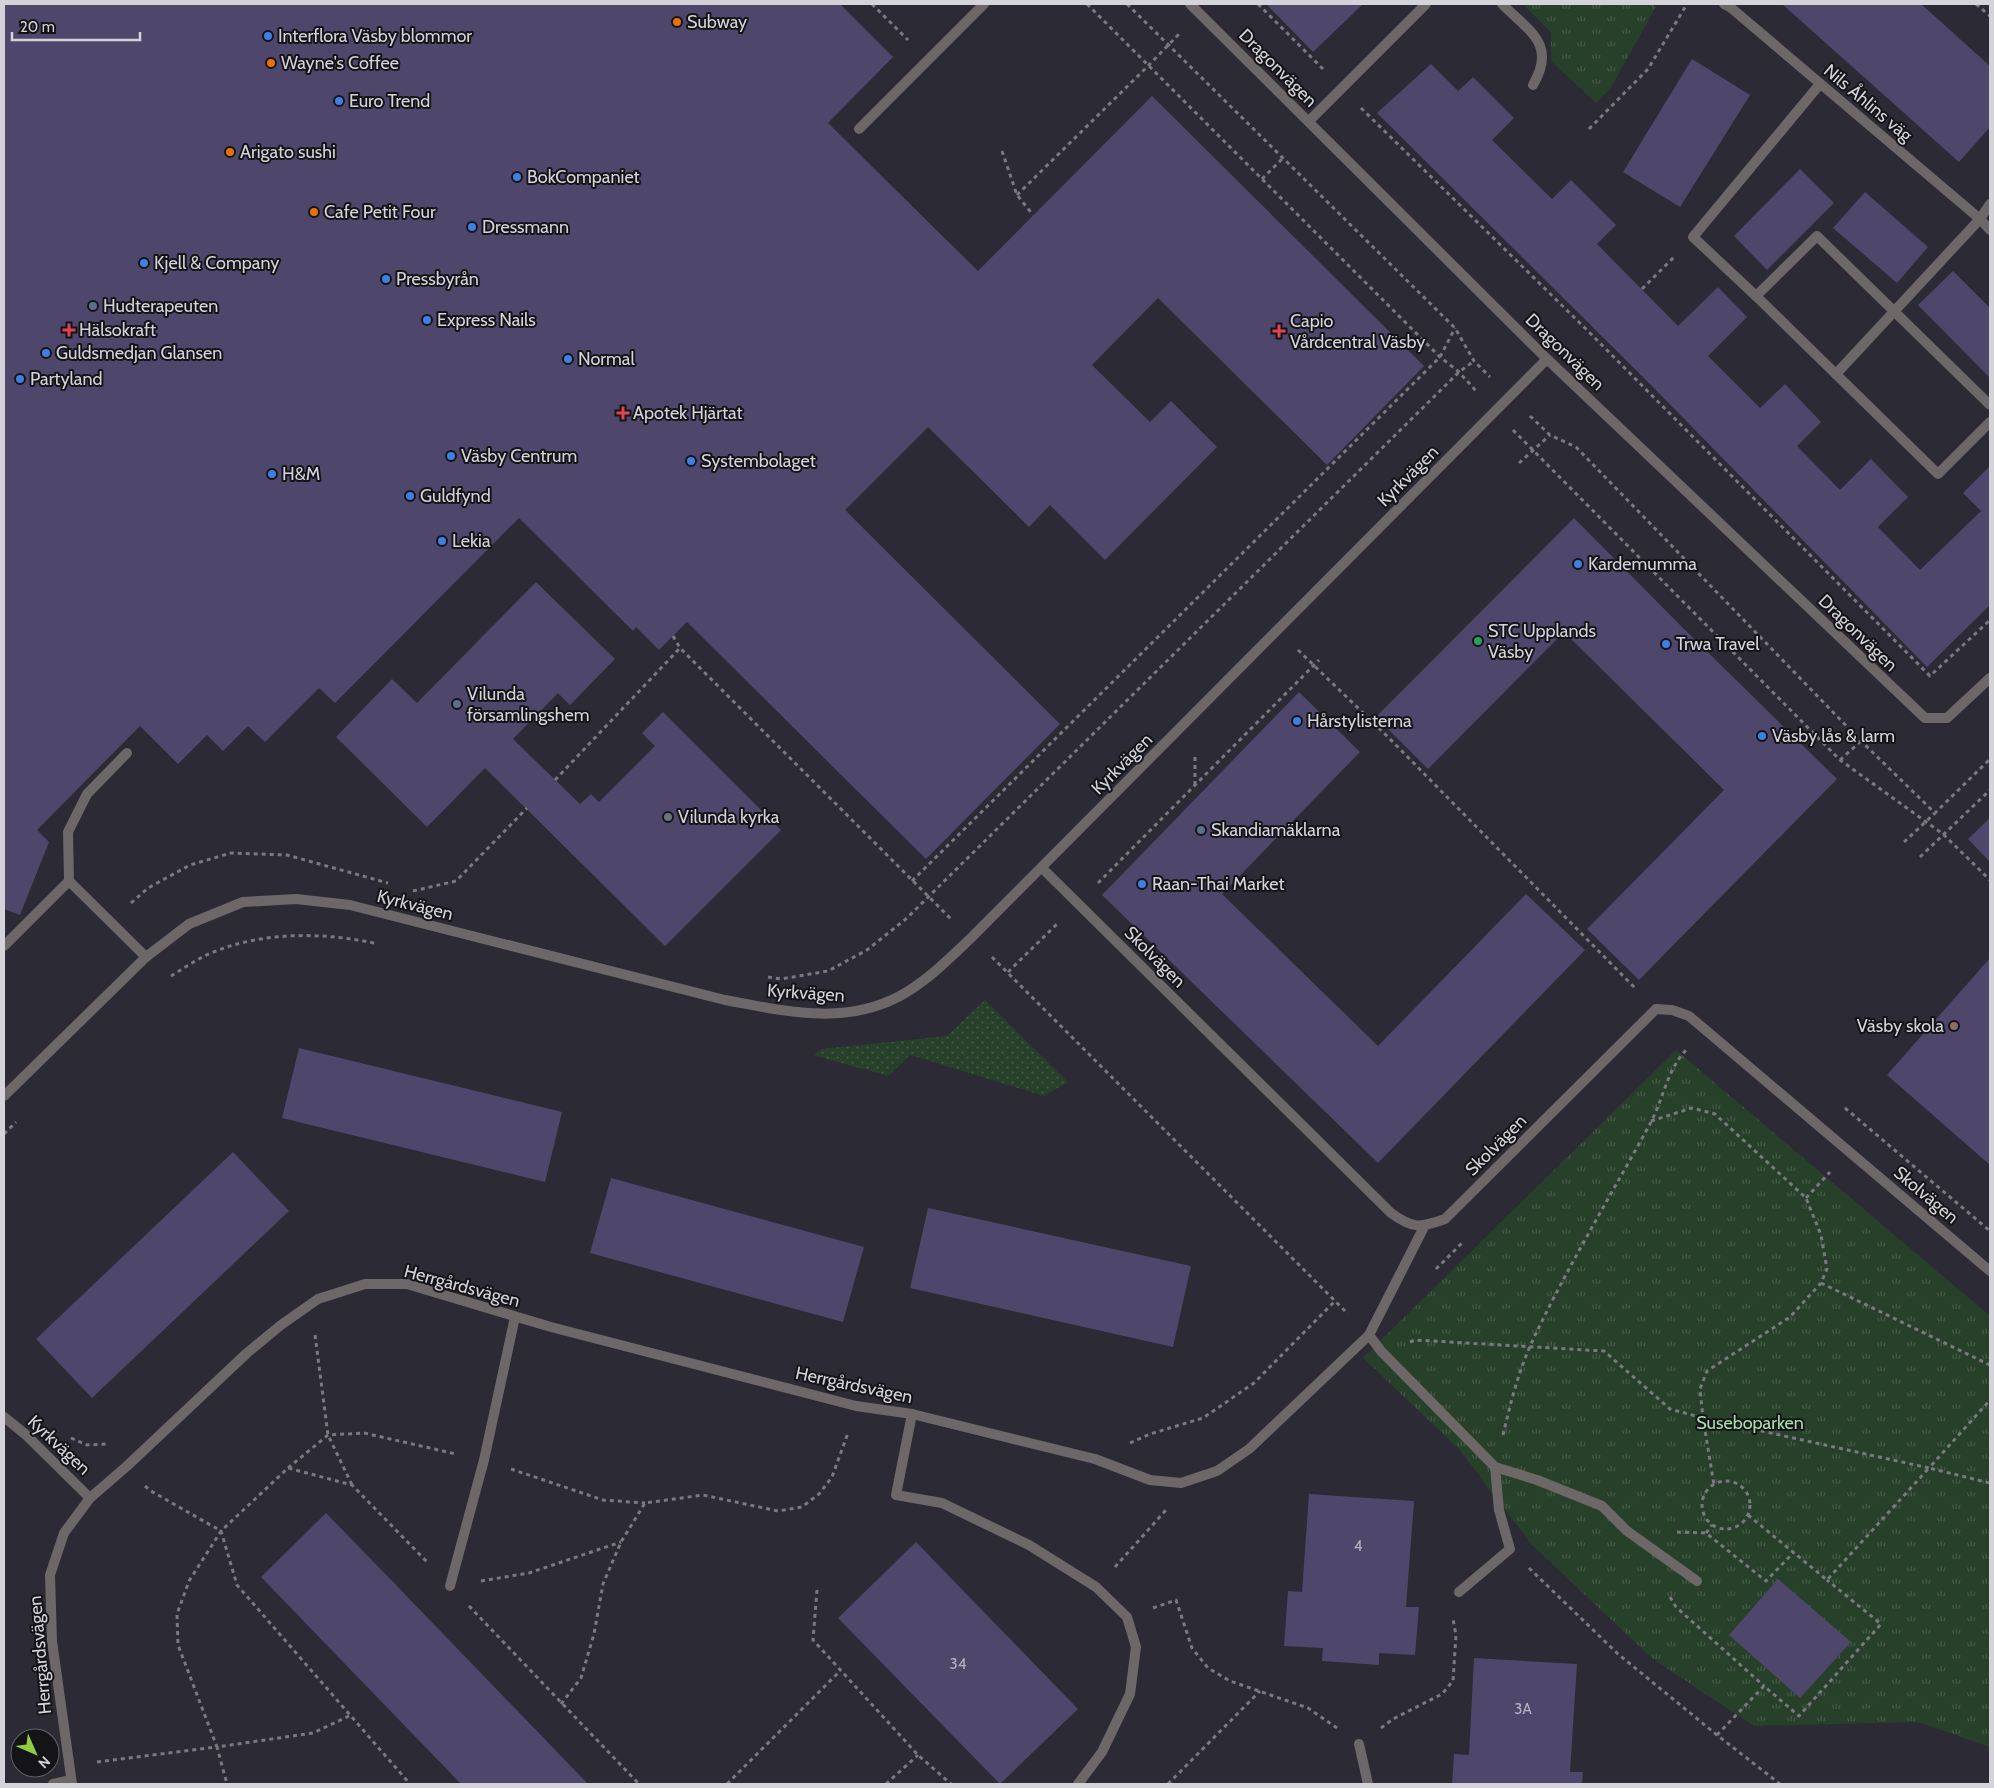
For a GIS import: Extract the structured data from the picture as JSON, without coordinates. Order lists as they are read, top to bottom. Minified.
{"streets":{"street":["Dragonvägen","Nils Åhlins väg","Kyrkvägen","Skolvägen","Herrgårdsvägen"]},"crossings":[["Dragonvägen","Kyrkvägen"],["Kyrkvägen","Skolvägen"],["Kyrkvägen","Herrgårdsvägen"]],"parks":["Suseboparken"],"places":{"other":["Subway","Interflora Väsby blommor","Wayne's Coffee","Euro Trend","Arigato sushi","BokCompaniet","Cafe Petit Four","Dressmann","Kjell & Company","Pressbyrån","Hudterapeuten","Express Nails","Guldsmedjan Glansen","Normal","Partyland","Väsby Centrum","Systembolaget","H&M","Guldfynd","Lekia","Kardemumma","STC Upplands Väsby","Trwa Travel","Vilunda församlingshem","Hårstylisterna","Väsby lås & larm","Vilunda kyrka","Skandiamäklarna","Raan-Thai Market","Väsby skola"],"health":["Hälsokraft","Capio Vårdcentral Väsby","Apotek Hjärtat"]},"house_numbers":["4","34","3A"],"scale_bar":"20 m","north":"bottom right"}
